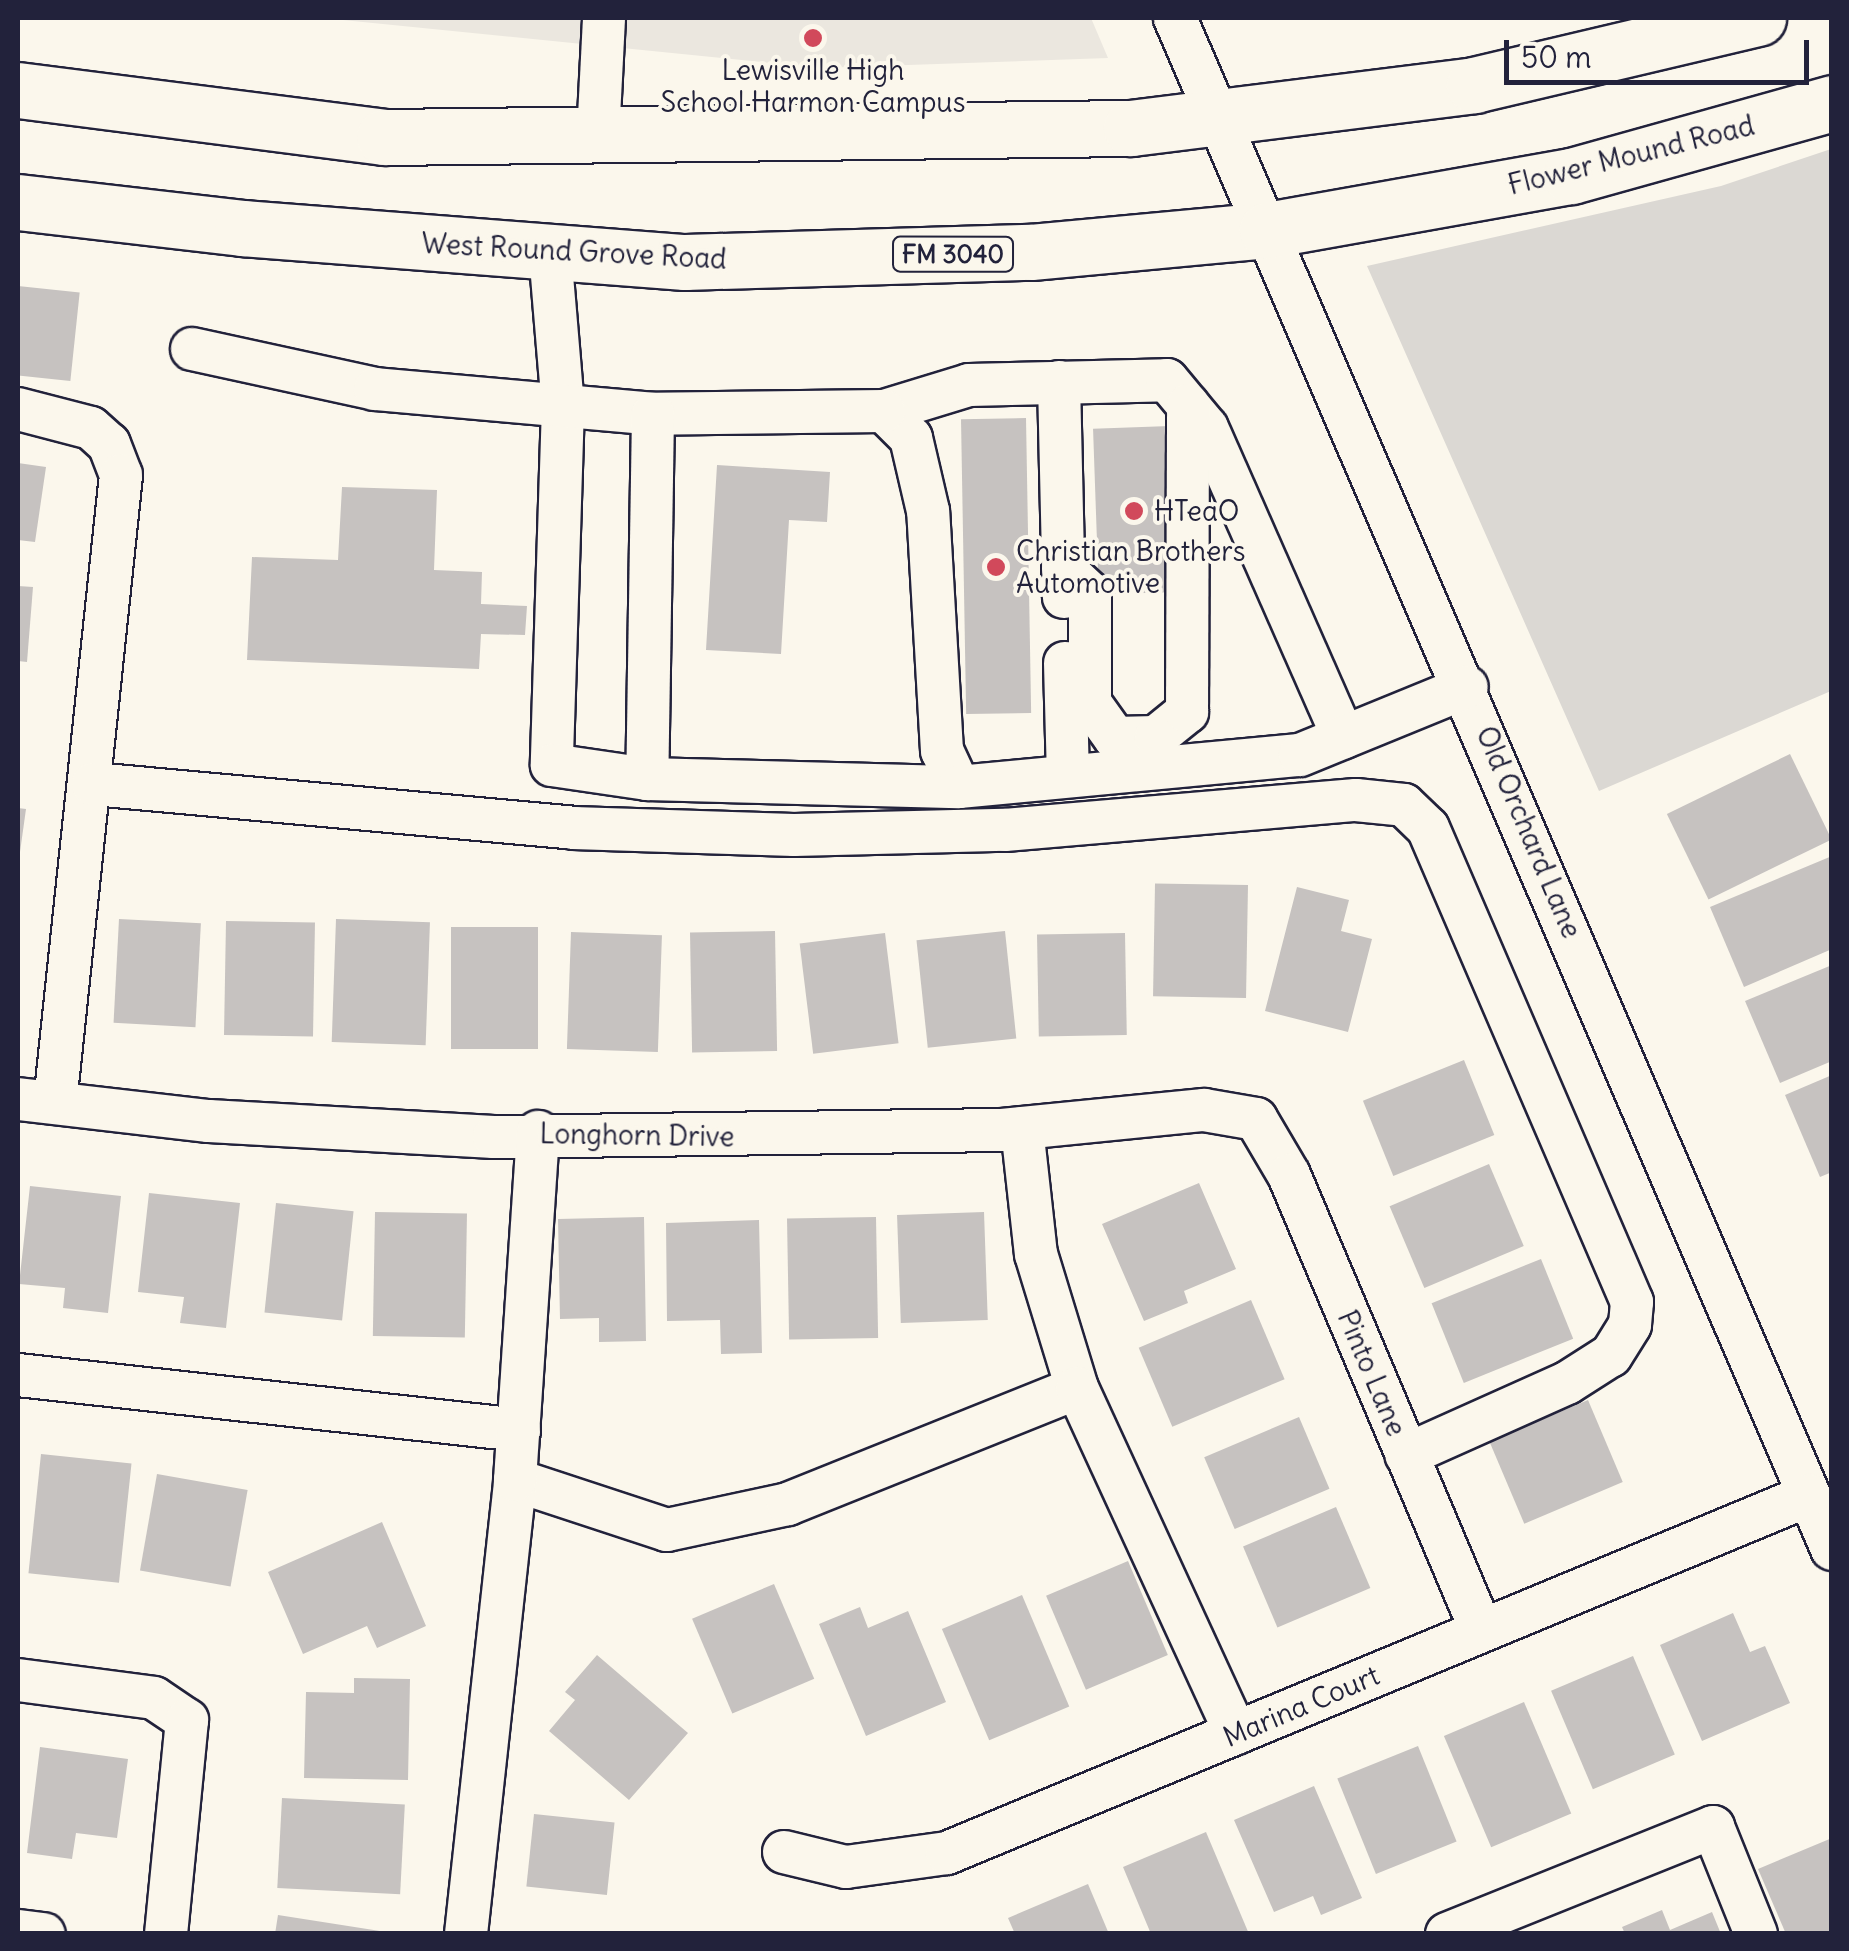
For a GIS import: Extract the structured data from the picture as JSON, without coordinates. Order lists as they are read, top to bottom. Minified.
{"streets":{"main road":["Flower Mound Road","West Round Grove Road","FM 3040"],"street":["Old Orchard Lane","Longhorn Drive","Pinto Lane","Marina Court"]},"crossings":[["Flower Mound Road","West Round Grove Road"],["Flower Mound Road","Old Orchard Lane"],["West Round Grove Road","Old Orchard Lane"],["Old Orchard Lane","Marina Court"],["Longhorn Drive","Pinto Lane"],["Pinto Lane","Marina Court"]],"places":["Lewisville High School Harmon Campus","HTeaO","Christian Brothers Automotive"],"scale_bar":"50 m"}
